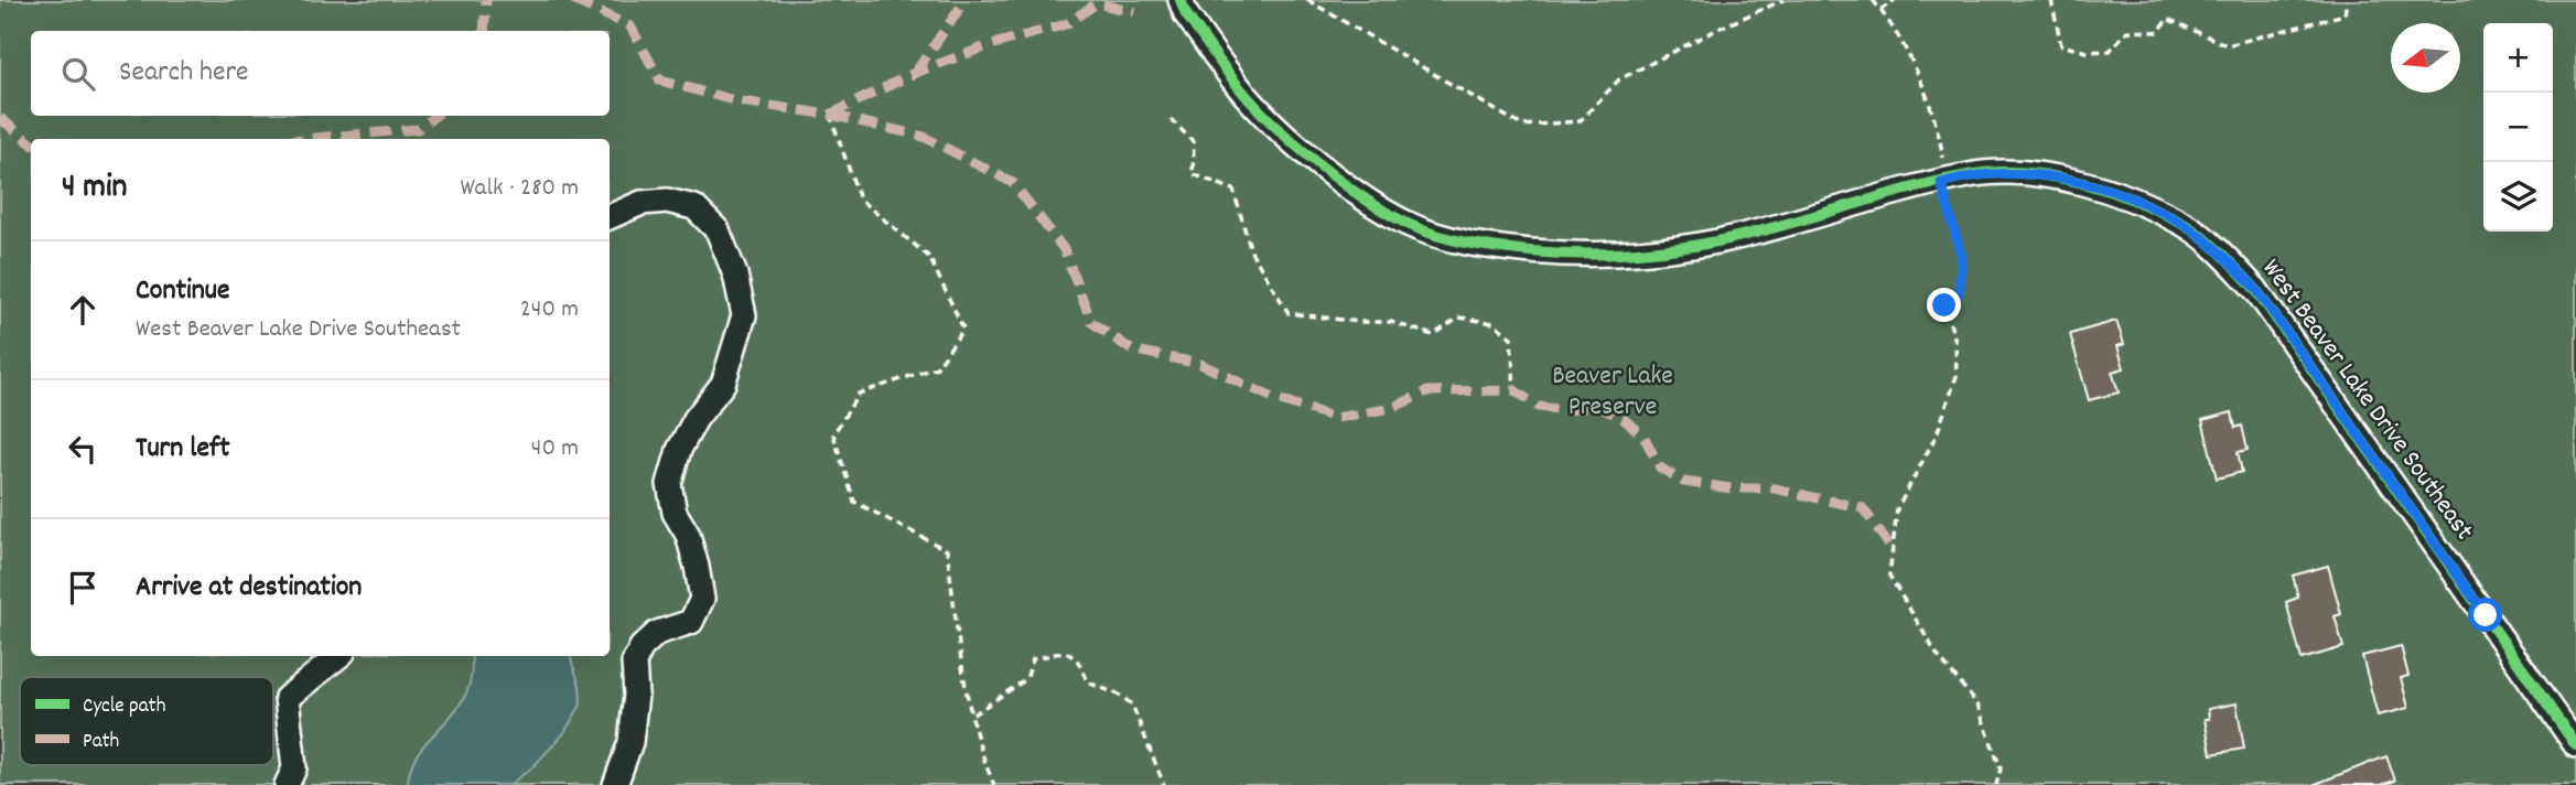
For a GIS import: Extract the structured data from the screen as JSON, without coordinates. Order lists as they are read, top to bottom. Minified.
{"streets":{"street":["West Beaver Lake Drive Southeast"]},"parks":["Beaver Lake Preserve"],"legend":["Cycle path","Path"],"north":"left","page":{"map_buttons":["+","−"],"search":"Search here","heading":["4 min","Walk · 280 m"],"list":[["Continue","West Beaver Lake Drive Southeast","240 m"],["Turn left","40 m"],"Arrive at destination"]}}
